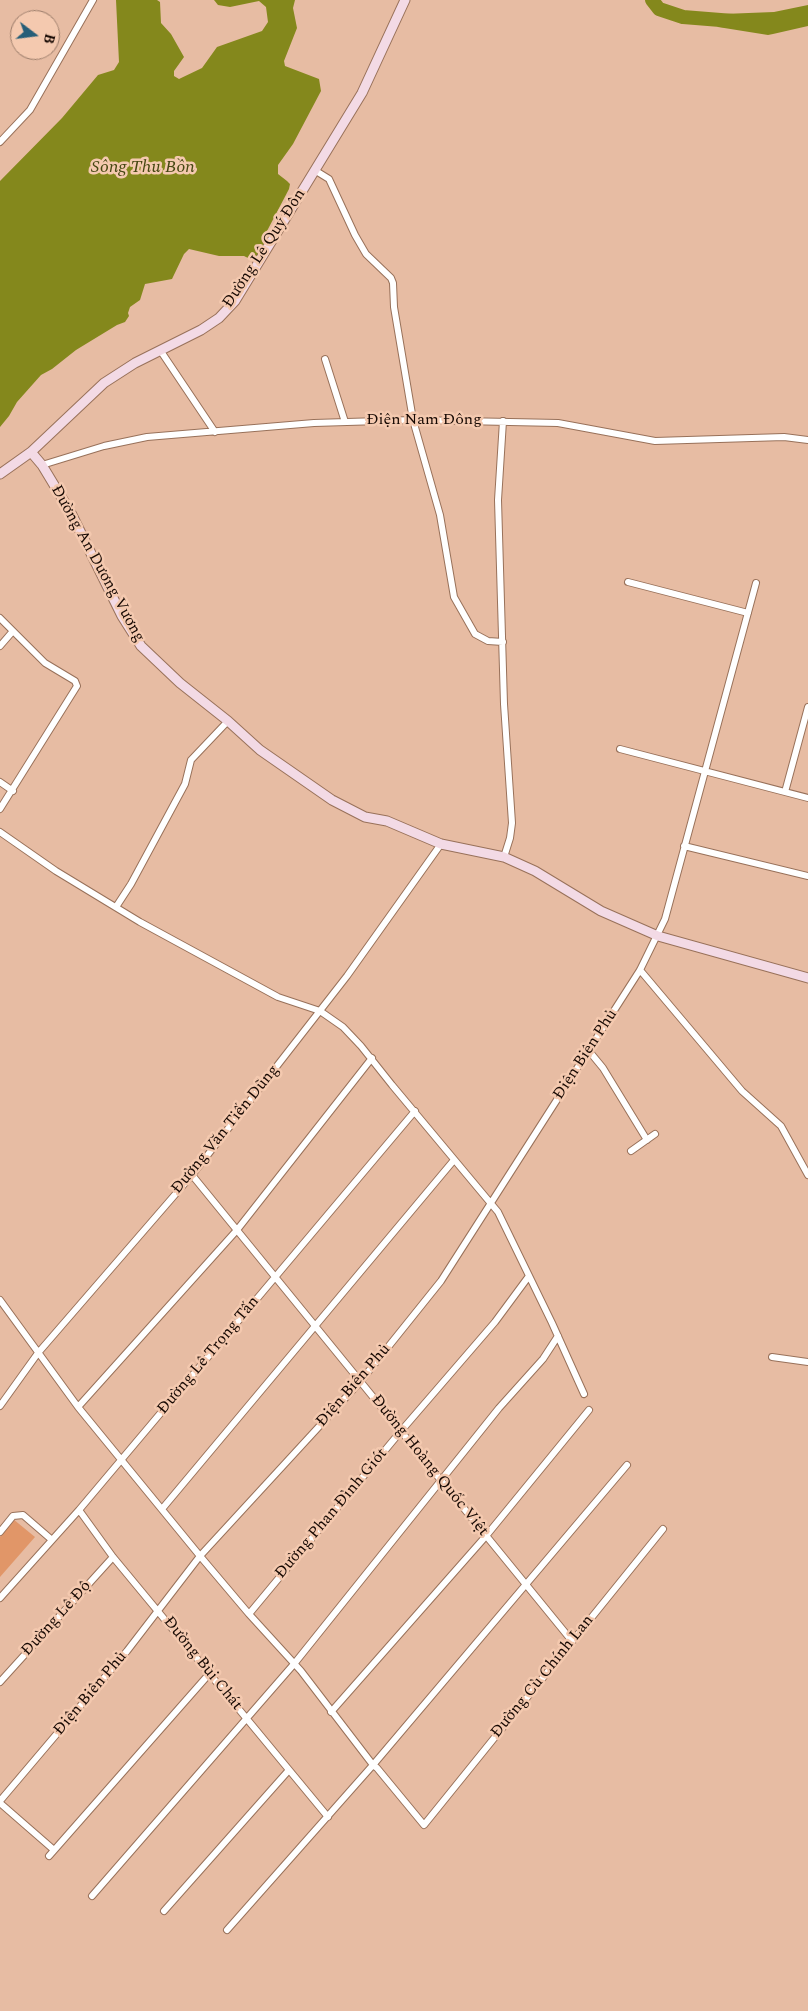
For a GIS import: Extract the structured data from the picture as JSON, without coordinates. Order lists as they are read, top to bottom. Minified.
{"streets":{"main road":["Đường Lê Quý Đôn","Đường An Dương Vương"],"street":["Điện Nam Đông","Điện Biên Phủ","Đường Văn Tiến Dũng","Đường Lê Trọng Tấn","Đường Hoàng Quốc Việt","Đường Phan Đình Giót","Đường Lê Độ","Đường Bùi Chát","Đường Cù Chính Lan"]},"crossings":[["Đường Lê Quý Đôn","Đường An Dương Vương"],["Điện Nam Đông","Đường An Dương Vương"],["Đường An Dương Vương","Điện Biên Phủ"],["Đường An Dương Vương","Đường Văn Tiến Dũng"],["Điện Biên Phủ","Đường Hoàng Quốc Việt"],["Điện Biên Phủ","Đường Bùi Chát"],["Đường Văn Tiến Dũng","Đường Hoàng Quốc Việt"],["Đường Lê Trọng Tấn","Đường Hoàng Quốc Việt"],["Đường Lê Trọng Tấn","Đường Bùi Chát"],["Đường Hoàng Quốc Việt","Đường Phan Đình Giót"],["Đường Hoàng Quốc Việt","Đường Cù Chính Lan"],["Đường Lê Độ","Đường Bùi Chát"]],"water":["Sông Thu Bồn"],"north":"right"}
